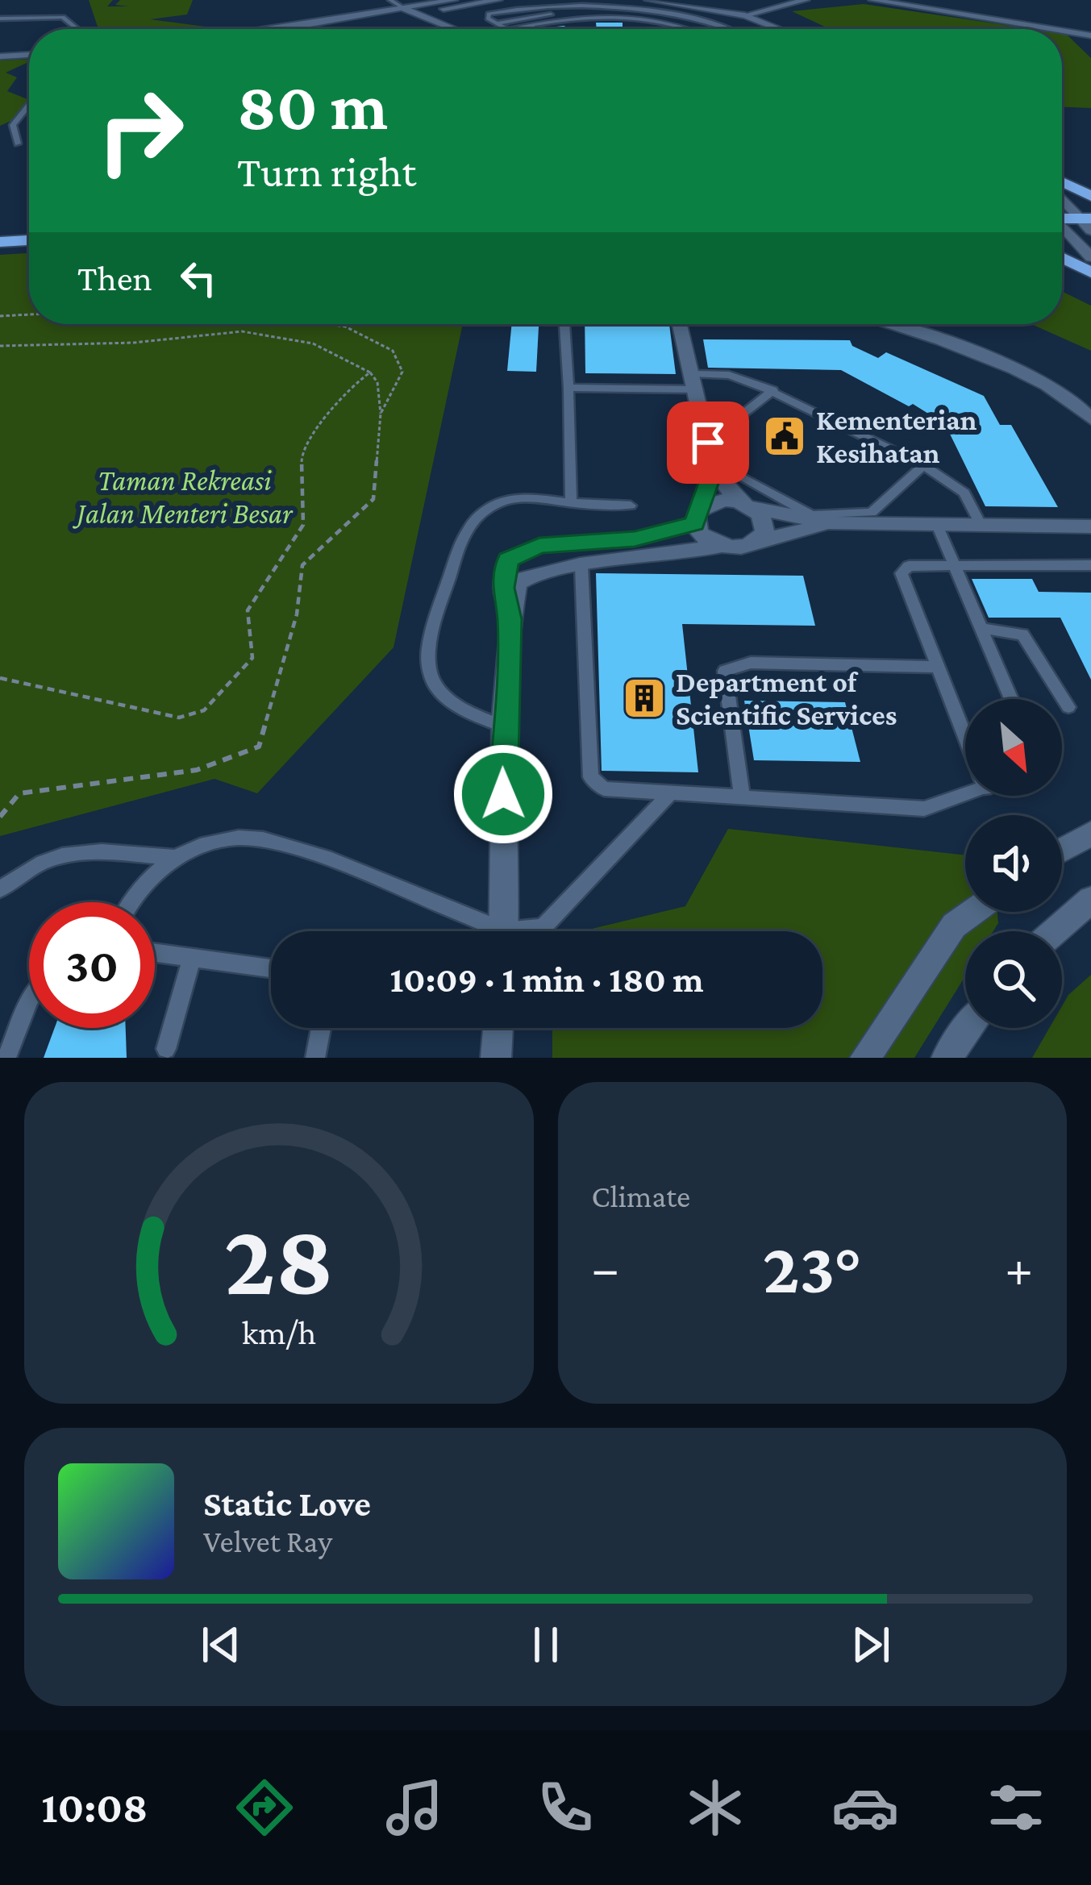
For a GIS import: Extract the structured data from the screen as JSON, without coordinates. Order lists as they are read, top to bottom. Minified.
{"parks":["Taman Rekreasi Jalan Menteri Besar"],"places":{"public building":["Kementerian Kesihatan"],"building":["Department of Scientific Services"]},"north":"bottom right","page":{"turn":["80 m","Turn right"],"then":"Then","limit":"30","trip":"10:09 · 1 min · 180 m","tile":"Climate","heat":["−","23°","+"],"song":["Static Love","Velvet Ray"],"tabs":"10:08","gauge":["28","km/h"]}}
